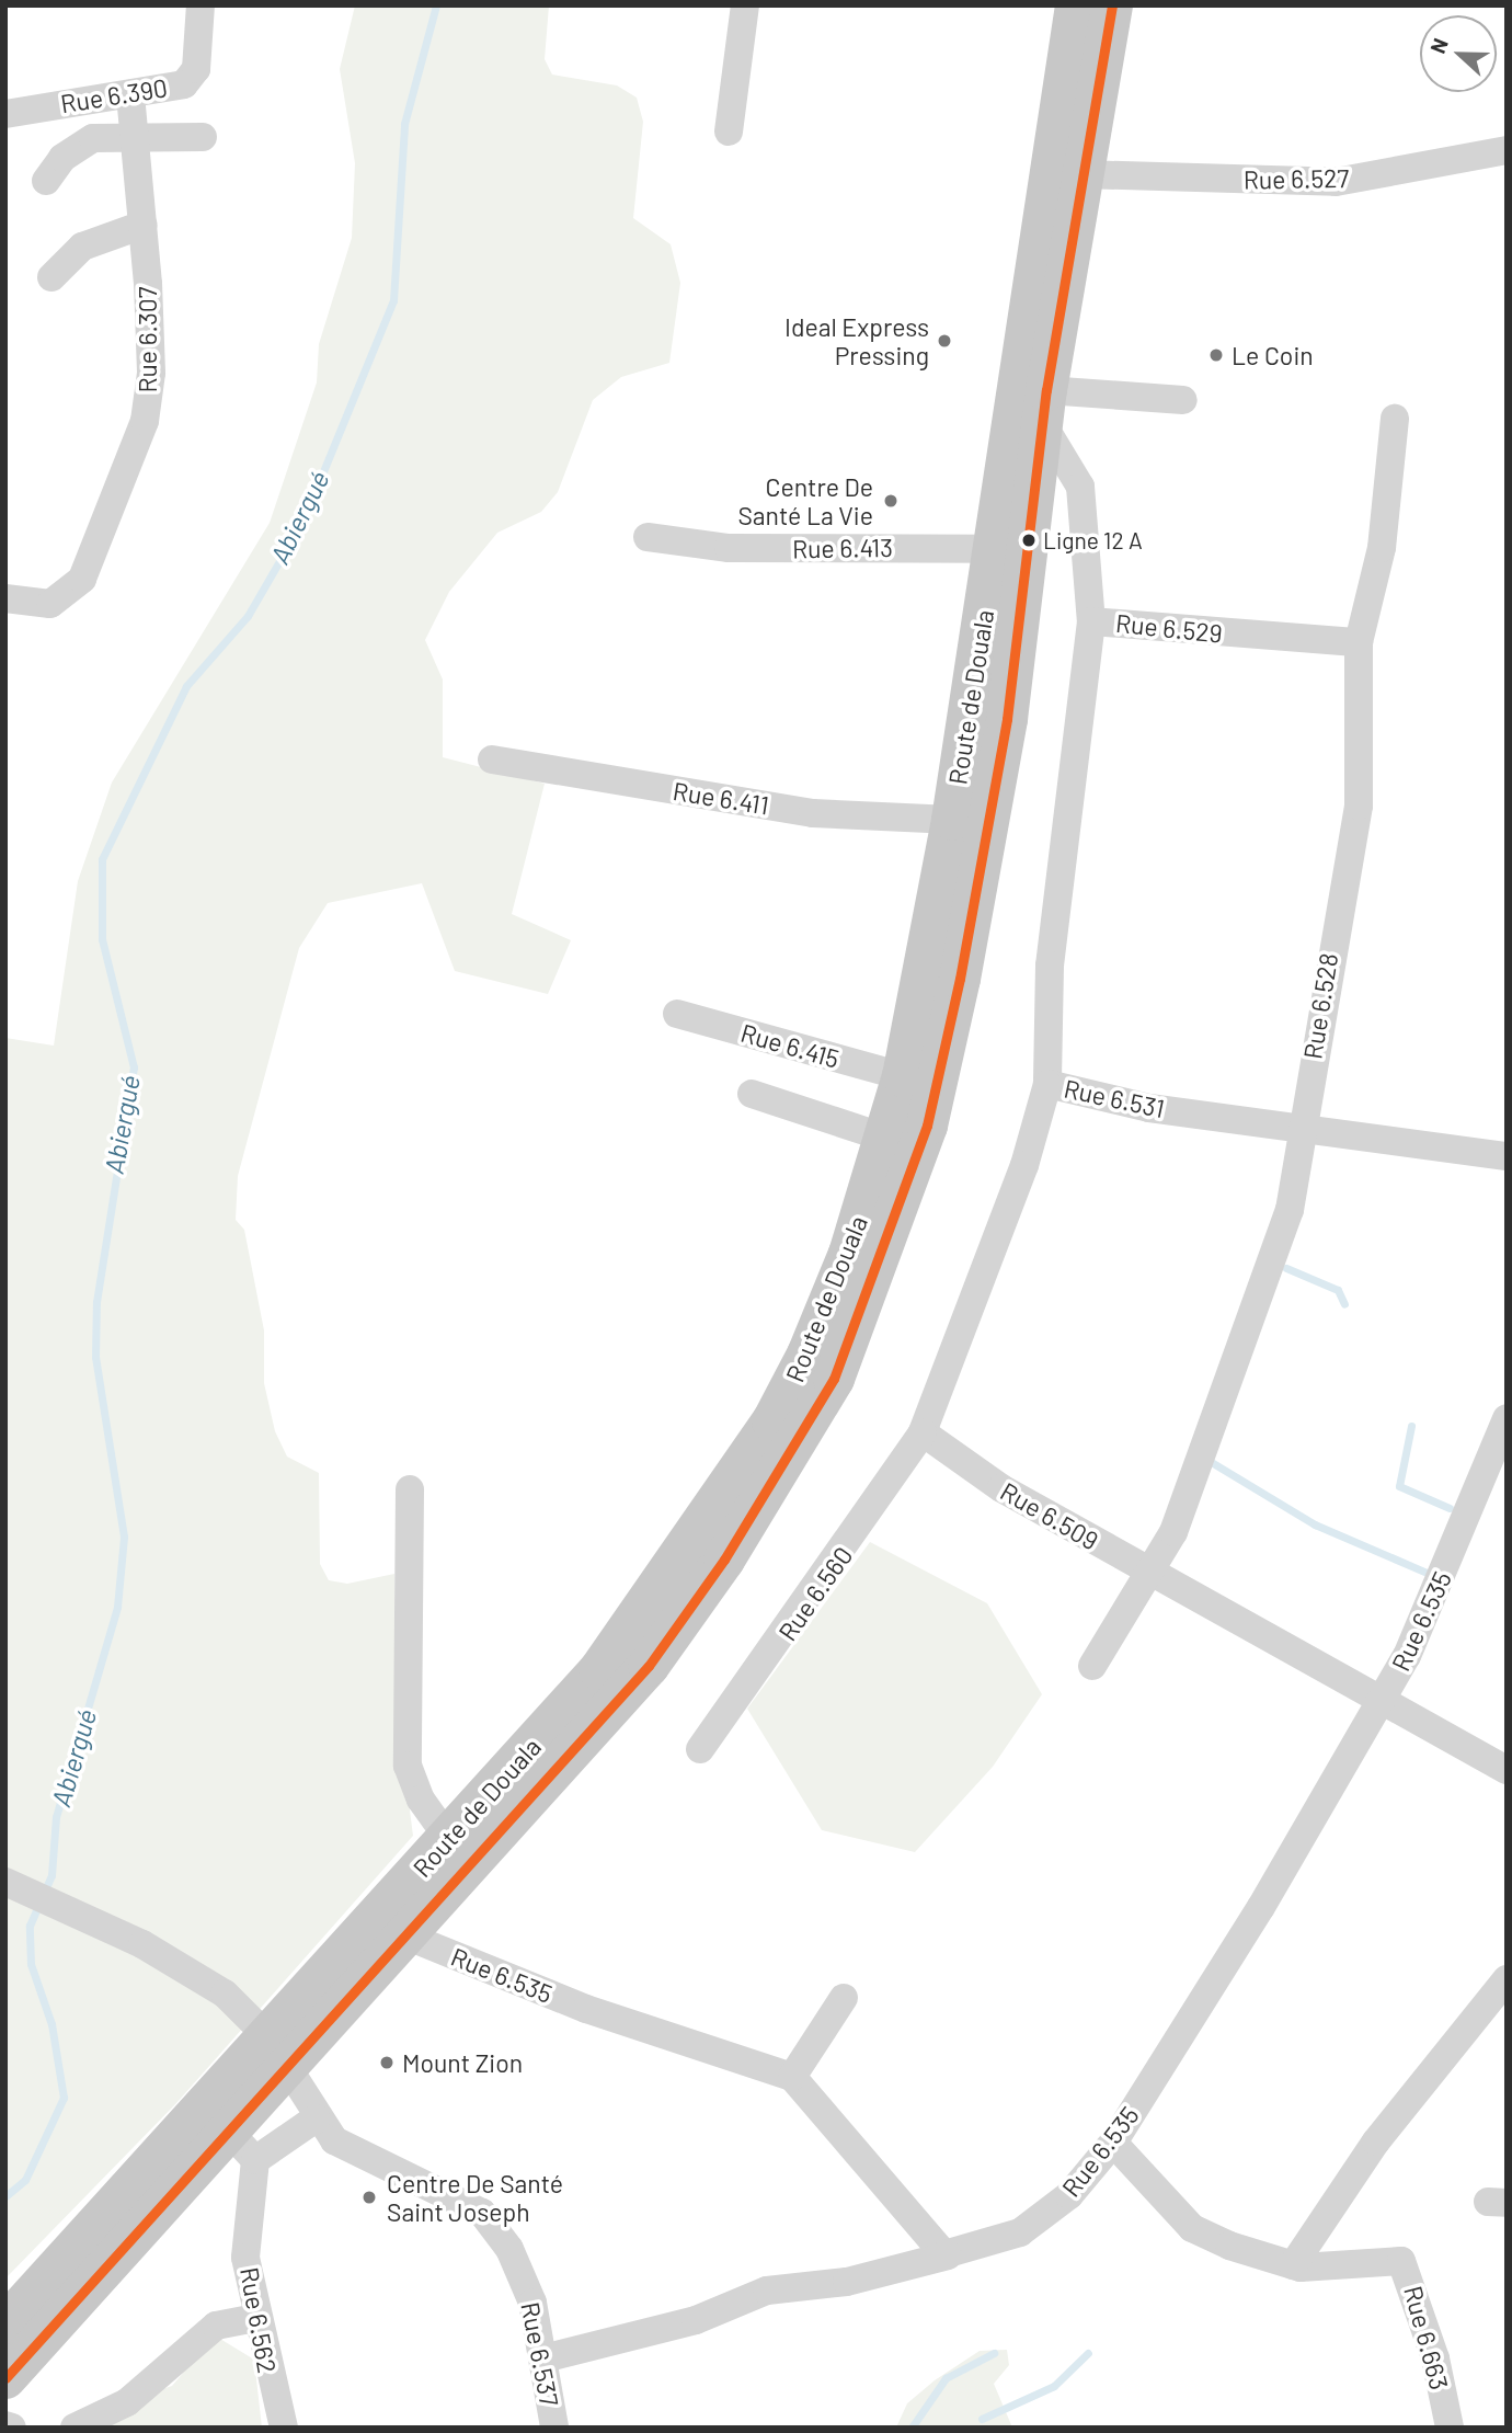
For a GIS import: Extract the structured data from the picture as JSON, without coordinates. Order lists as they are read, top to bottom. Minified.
{"streets":{"main road":["Route de Douala"],"street":["Rue 6.390","Rue 6.527","Rue 6.307","Rue 6.413","Rue 6.529","Rue 6.411","Rue 6.528","Rue 6.415","Rue 6.531","Rue 6.509","Rue 6.560","Rue 6.535","Rue 6.562","Rue 6.663","Rue 6.537"]},"crossings":[["Rue 6.390","Rue 6.307"],["Rue 6.413","Route de Douala"],["Rue 6.529","Route de Douala"],["Rue 6.529","Rue 6.528"],["Rue 6.529","Rue 6.531"],["Route de Douala","Rue 6.411"],["Route de Douala","Rue 6.415"],["Route de Douala","Rue 6.537"],["Rue 6.528","Rue 6.531"],["Rue 6.528","Rue 6.509"],["Rue 6.509","Rue 6.560"],["Rue 6.509","Rue 6.535"],["Rue 6.535","Rue 6.663"],["Rue 6.535","Rue 6.537"]],"water":["Abiergué"],"places":["Ideal Express Pressing","Le Coin","Centre De Santé La Vie","Ligne 12 A","Mount Zion","Centre De Santé Saint Joseph"],"north":"left"}
